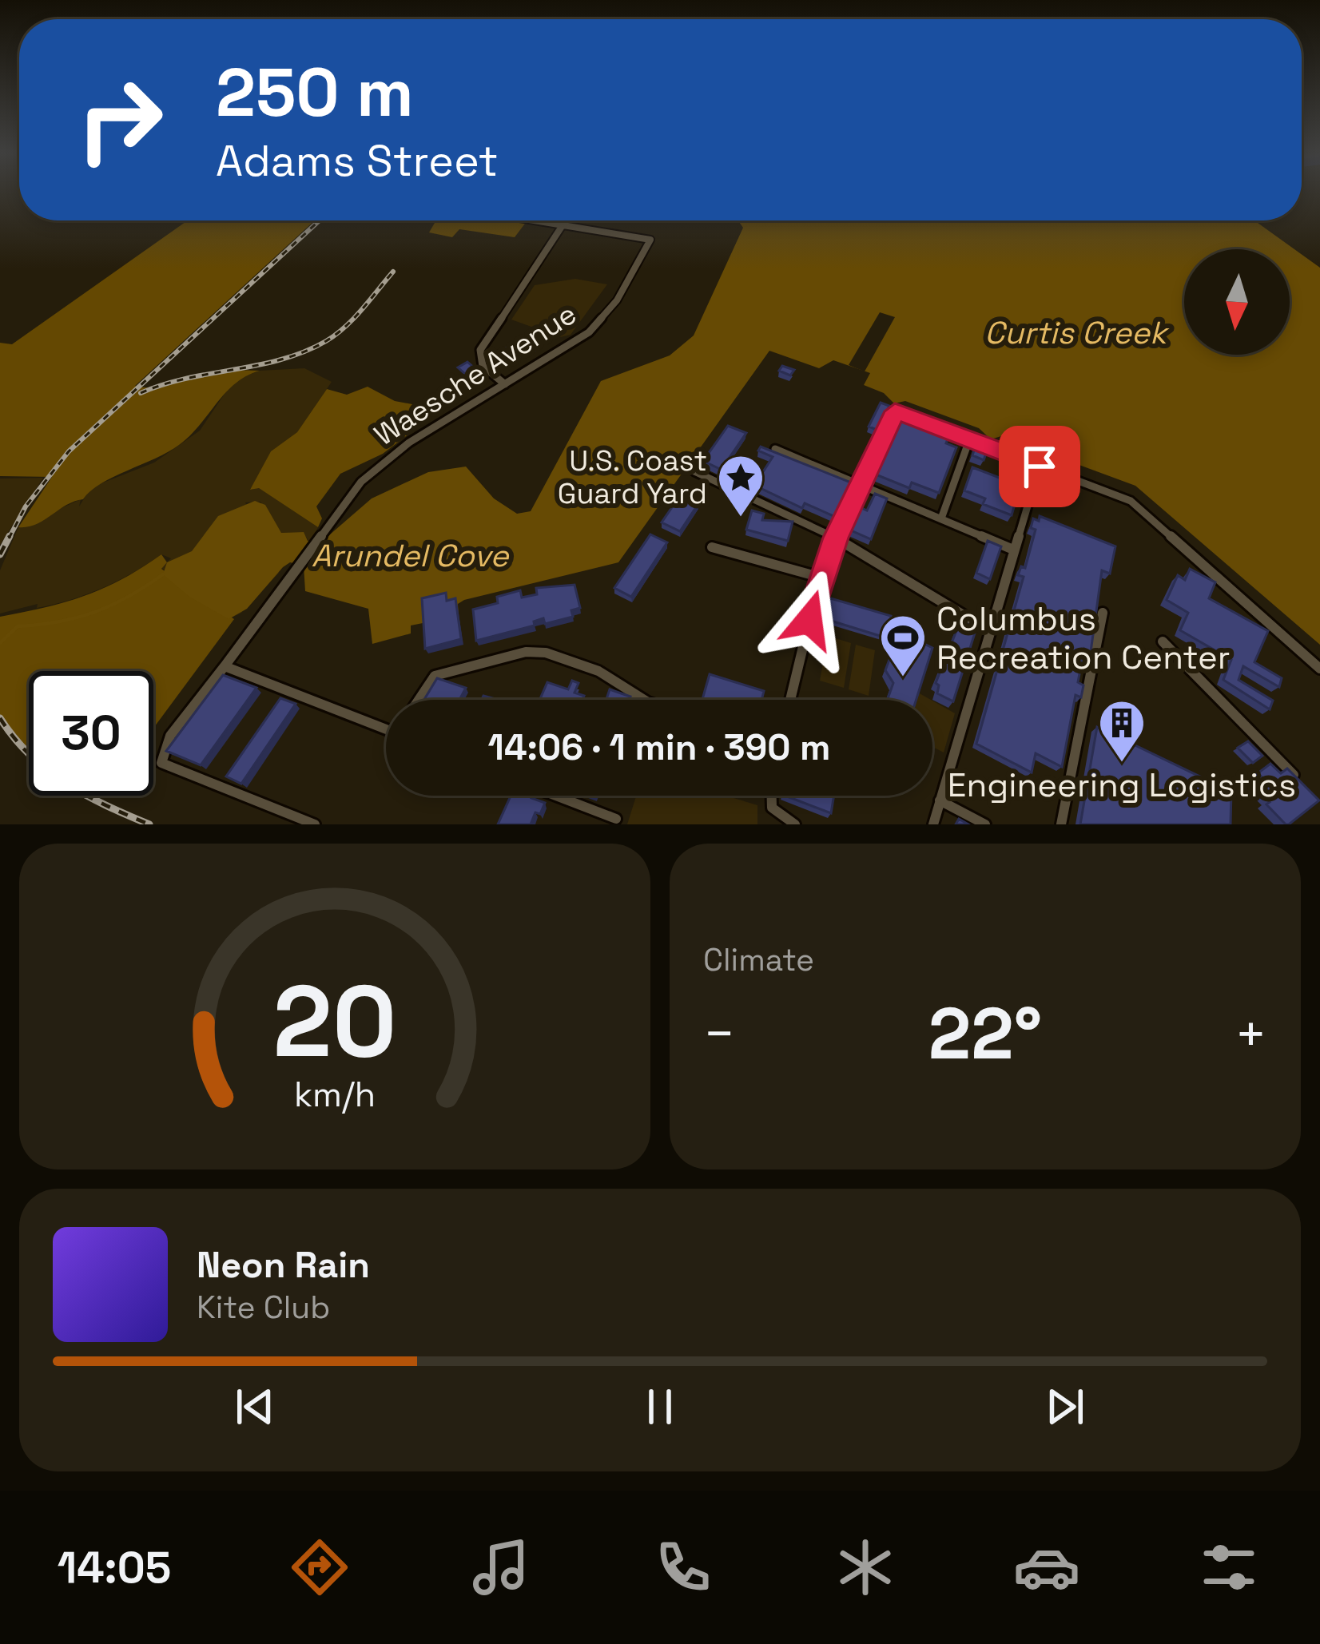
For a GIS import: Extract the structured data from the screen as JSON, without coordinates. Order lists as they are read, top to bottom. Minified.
{"streets":{"street":["Waesche Avenue"]},"water":["Curtis Creek","Arundel Cove"],"places":{"place":["U.S. Coast Guard Yard"],"sports":["Columbus Recreation Center"],"building":["Engineering Logistics"]},"north":"bottom","page":{"turn":["250 m","Adams Street"],"limit":"30","trip":"14:06 · 1 min · 390 m","tile":"Climate","heat":["−","22°","+"],"song":["Neon Rain","Kite Club"],"tabs":"14:05","gauge":["20","km/h"]}}
